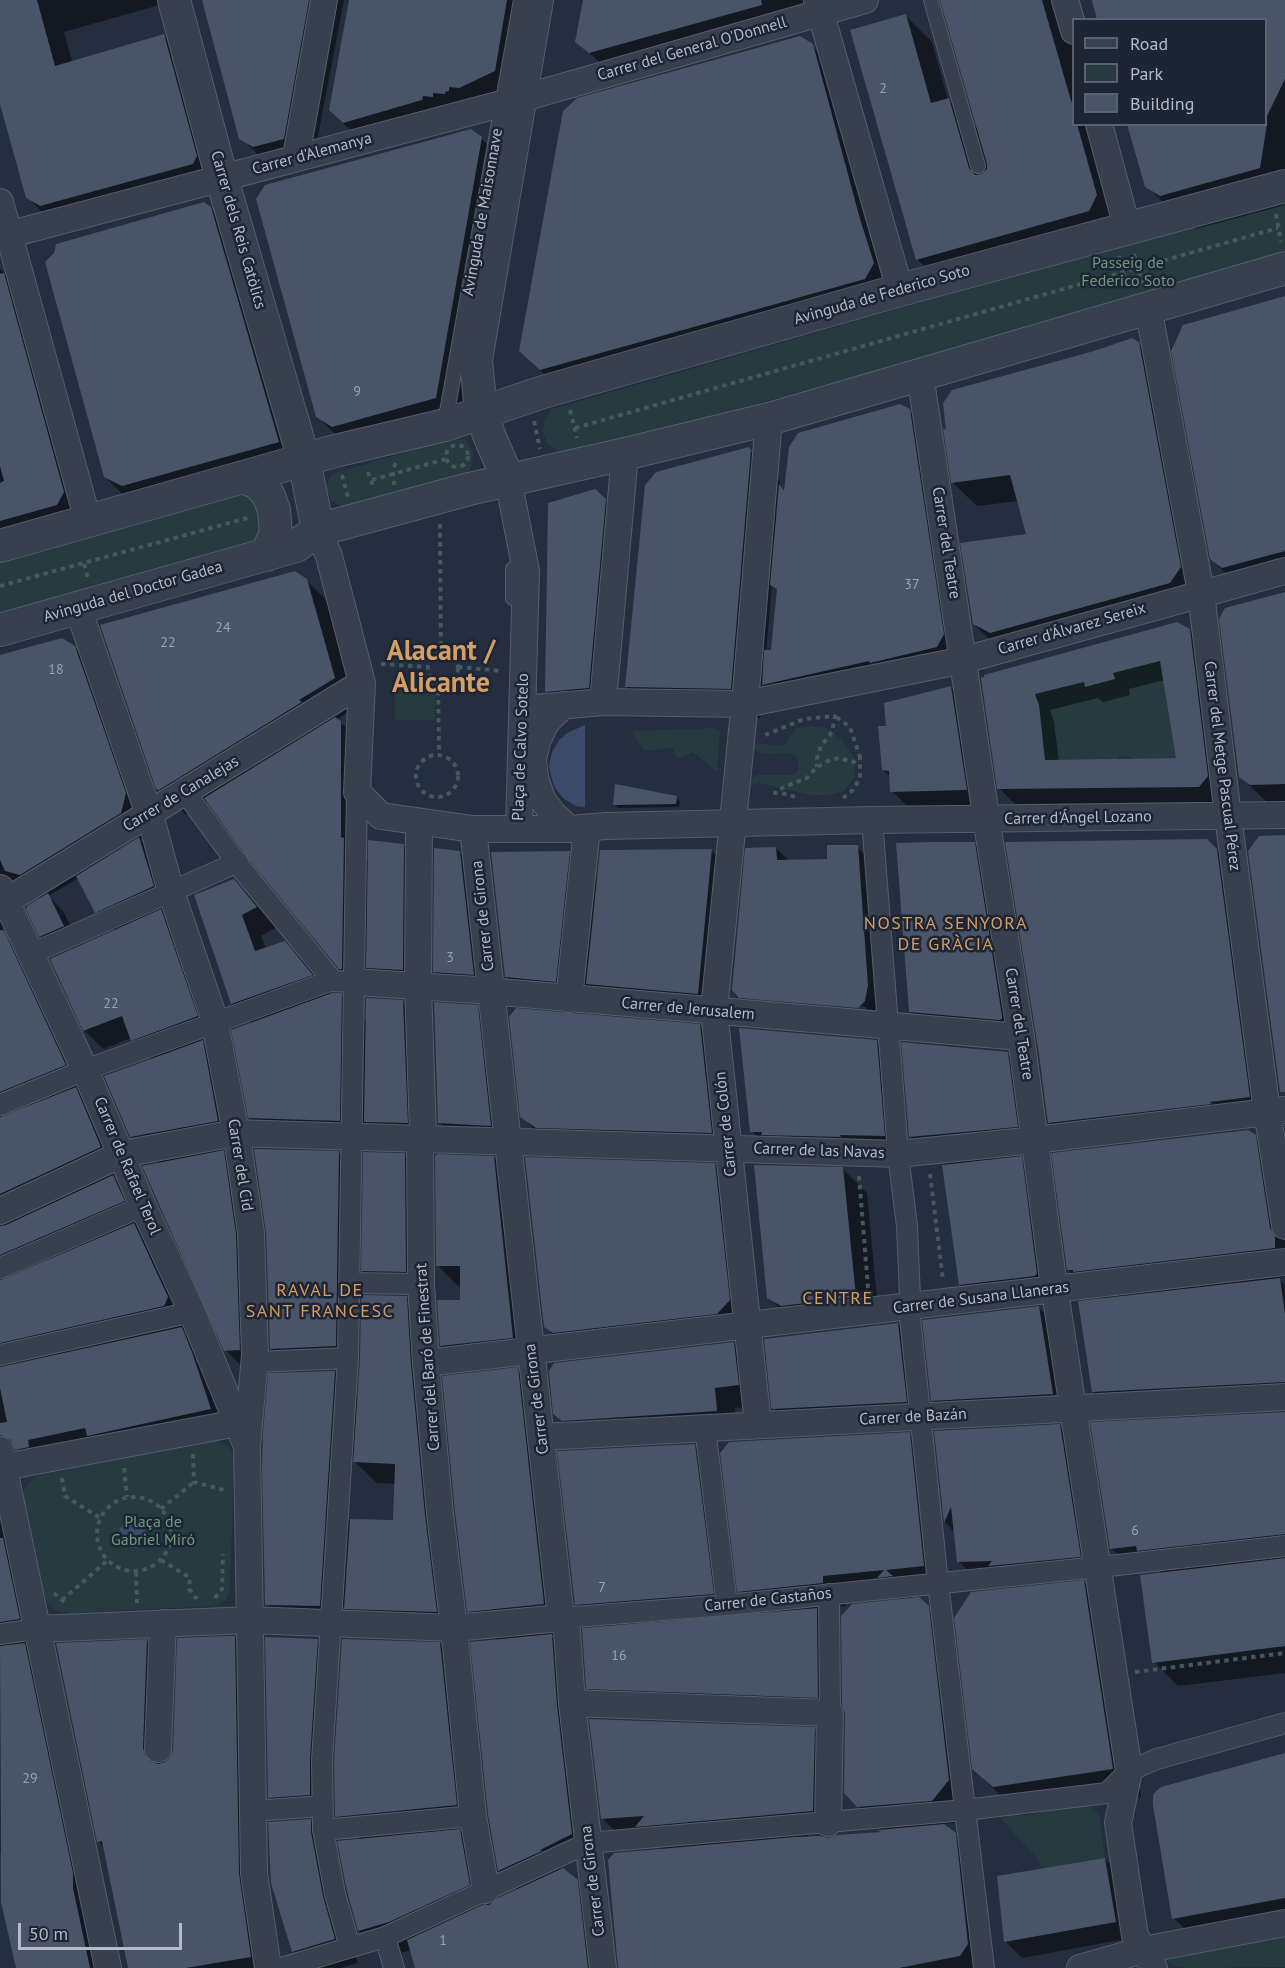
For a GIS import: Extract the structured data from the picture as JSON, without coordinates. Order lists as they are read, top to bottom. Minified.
{"streets":{"street":["Carrer del General O'Donnell","Carrer d'Alemanya","Avinguda de Maisonnave","Carrer dels Reis Catòlics","Avinguda de Federico Soto","Carrer del Teatre","Avinguda del Doctor Gadea","Carrer d'Álvarez Sereix","Plaça de Calvo Sotelo","Carrer del Metge Pascual Pérez","Carrer de Canalejas","Carrer d'Ángel Lozano","Carrer de Girona","Carrer de Jerusalem","Carrer de Colón","Carrer de las Navas","Carrer del Cid","Carrer de Rafael Terol","Carrer de Susana Llaneras","Carrer del Baró de Finestrat","Carrer de Bazán","Carrer de Castaños"]},"crossings":[["Carrer del General O'Donnell","Carrer d'Alemanya"],["Carrer del General O'Donnell","Avinguda de Maisonnave"],["Carrer d'Alemanya","Avinguda de Maisonnave"],["Carrer d'Alemanya","Carrer dels Reis Catòlics"],["Avinguda de Maisonnave","Avinguda de Federico Soto"],["Avinguda de Maisonnave","Plaça de Calvo Sotelo"],["Avinguda de Federico Soto","Plaça de Calvo Sotelo"],["Carrer del Teatre","Carrer d'Álvarez Sereix"],["Carrer del Teatre","Carrer d'Ángel Lozano"],["Carrer del Teatre","Carrer de Jerusalem"],["Carrer del Teatre","Carrer de las Navas"],["Carrer del Teatre","Carrer de Susana Llaneras"],["Carrer del Teatre","Carrer de Bazán"],["Carrer del Teatre","Carrer de Castaños"],["Avinguda del Doctor Gadea","Carrer del Cid"],["Carrer d'Álvarez Sereix","Plaça de Calvo Sotelo"],["Carrer d'Álvarez Sereix","Carrer del Metge Pascual Pérez"],["Carrer d'Álvarez Sereix","Carrer de Colón"],["Plaça de Calvo Sotelo","Carrer d'Ángel Lozano"],["Plaça de Calvo Sotelo","Carrer de Girona"],["Plaça de Calvo Sotelo","Carrer del Baró de Finestrat"],["Carrer del Metge Pascual Pérez","Carrer d'Ángel Lozano"],["Carrer del Metge Pascual Pérez","Carrer de las Navas"],["Carrer de Canalejas","Carrer del Cid"],["Carrer de Canalejas","Carrer de Rafael Terol"],["Carrer d'Ángel Lozano","Carrer de Colón"],["Carrer de Girona","Carrer de Jerusalem"],["Carrer de Girona","Carrer de las Navas"],["Carrer de Girona","Carrer de Susana Llaneras"],["Carrer de Girona","Carrer de Bazán"],["Carrer de Girona","Carrer de Castaños"],["Carrer de Jerusalem","Carrer de Colón"],["Carrer de Jerusalem","Carrer del Baró de Finestrat"],["Carrer de Colón","Carrer de las Navas"],["Carrer de Colón","Carrer de Susana Llaneras"],["Carrer de Colón","Carrer de Bazán"],["Carrer de las Navas","Carrer del Cid"],["Carrer de las Navas","Carrer de Rafael Terol"],["Carrer de las Navas","Carrer del Baró de Finestrat"],["Carrer del Cid","Carrer de Rafael Terol"],["Carrer de Susana Llaneras","Carrer del Baró de Finestrat"],["Carrer del Baró de Finestrat","Carrer de Castaños"]],"districts":["Alacant / Alicante","NOSTRA SENYORA DE GRÀCIA","RAVAL DE SANT FRANCESC","CENTRE"],"parks":["Passeig de Federico Soto","Plaça de Gabriel Miró"],"house_numbers":["2","9","37","24","22","18","3","22","6","7","16","29","1"],"legend":["Road","Park","Building"],"scale_bar":"50 m"}
